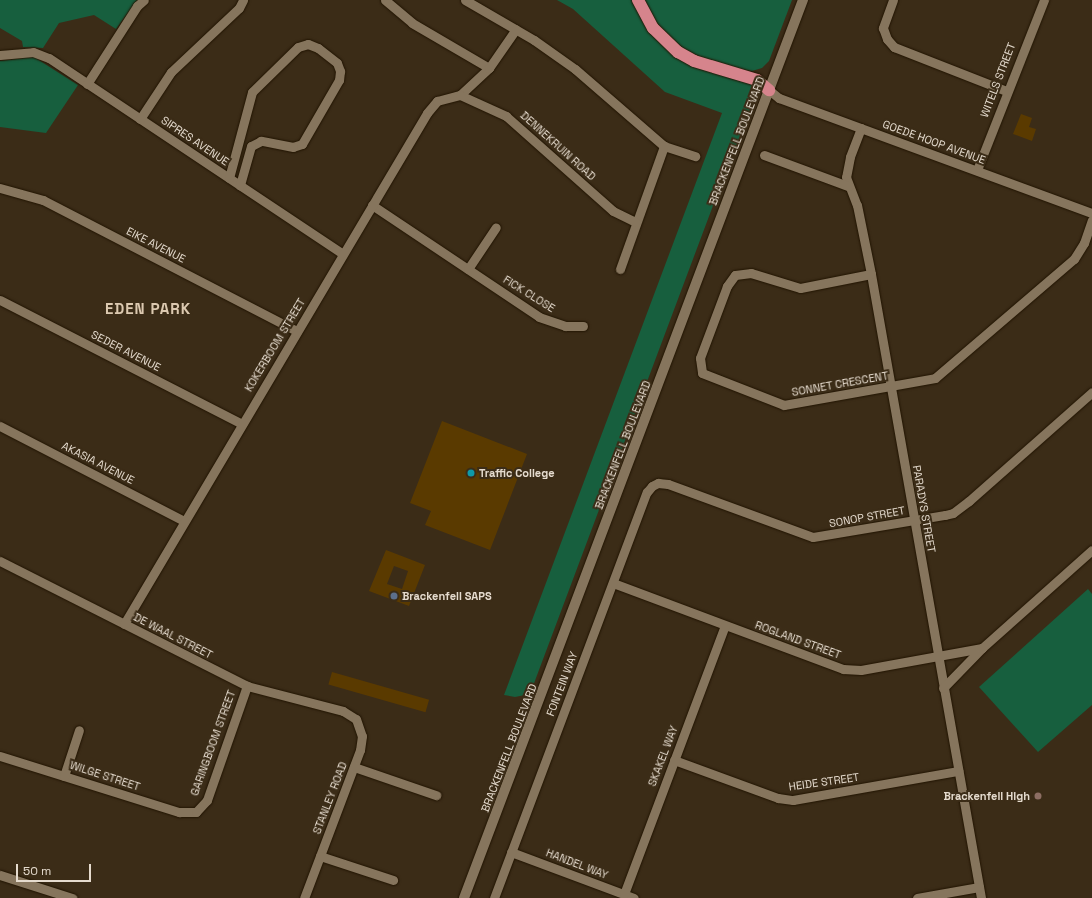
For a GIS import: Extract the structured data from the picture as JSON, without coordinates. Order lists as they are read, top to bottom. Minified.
{"streets":{"street":["WITELS STREET","SIPRES AVENUE","BRACKENFELL BOULEVARD","GOEDE HOOP AVENUE","DENNEKRUIN ROAD","EIKE AVENUE","FICK CLOSE","KOKERBOOM STREET","SEDER AVENUE","SONNET CRESCENT","AKASIA AVENUE","PARADYS STREET","SONOP STREET","DE WAAL STREET","ROGLAND STREET","FONTEIN WAY","GARINGBOOM STREET","SKAKEL WAY","WILGE STREET","HEIDE STREET","STANLEY ROAD","HANDEL WAY"]},"crossings":[["WITELS STREET","GOEDE HOOP AVENUE"],["SIPRES AVENUE","KOKERBOOM STREET"],["BRACKENFELL BOULEVARD","GOEDE HOOP AVENUE"],["GOEDE HOOP AVENUE","PARADYS STREET"],["DENNEKRUIN ROAD","KOKERBOOM STREET"],["EIKE AVENUE","KOKERBOOM STREET"],["FICK CLOSE","KOKERBOOM STREET"],["KOKERBOOM STREET","SEDER AVENUE"],["KOKERBOOM STREET","AKASIA AVENUE"],["KOKERBOOM STREET","DE WAAL STREET"],["SONNET CRESCENT","PARADYS STREET"],["PARADYS STREET","SONOP STREET"],["PARADYS STREET","ROGLAND STREET"],["PARADYS STREET","HEIDE STREET"],["SONOP STREET","FONTEIN WAY"],["DE WAAL STREET","GARINGBOOM STREET"],["DE WAAL STREET","STANLEY ROAD"],["ROGLAND STREET","FONTEIN WAY"],["ROGLAND STREET","SKAKEL WAY"],["FONTEIN WAY","HANDEL WAY"],["GARINGBOOM STREET","WILGE STREET"],["SKAKEL WAY","HEIDE STREET"],["SKAKEL WAY","HANDEL WAY"]],"districts":["EDEN PARK"],"places":["Traffic College","Brackenfell SAPS","Brackenfell High"],"scale_bar":"50 m"}
